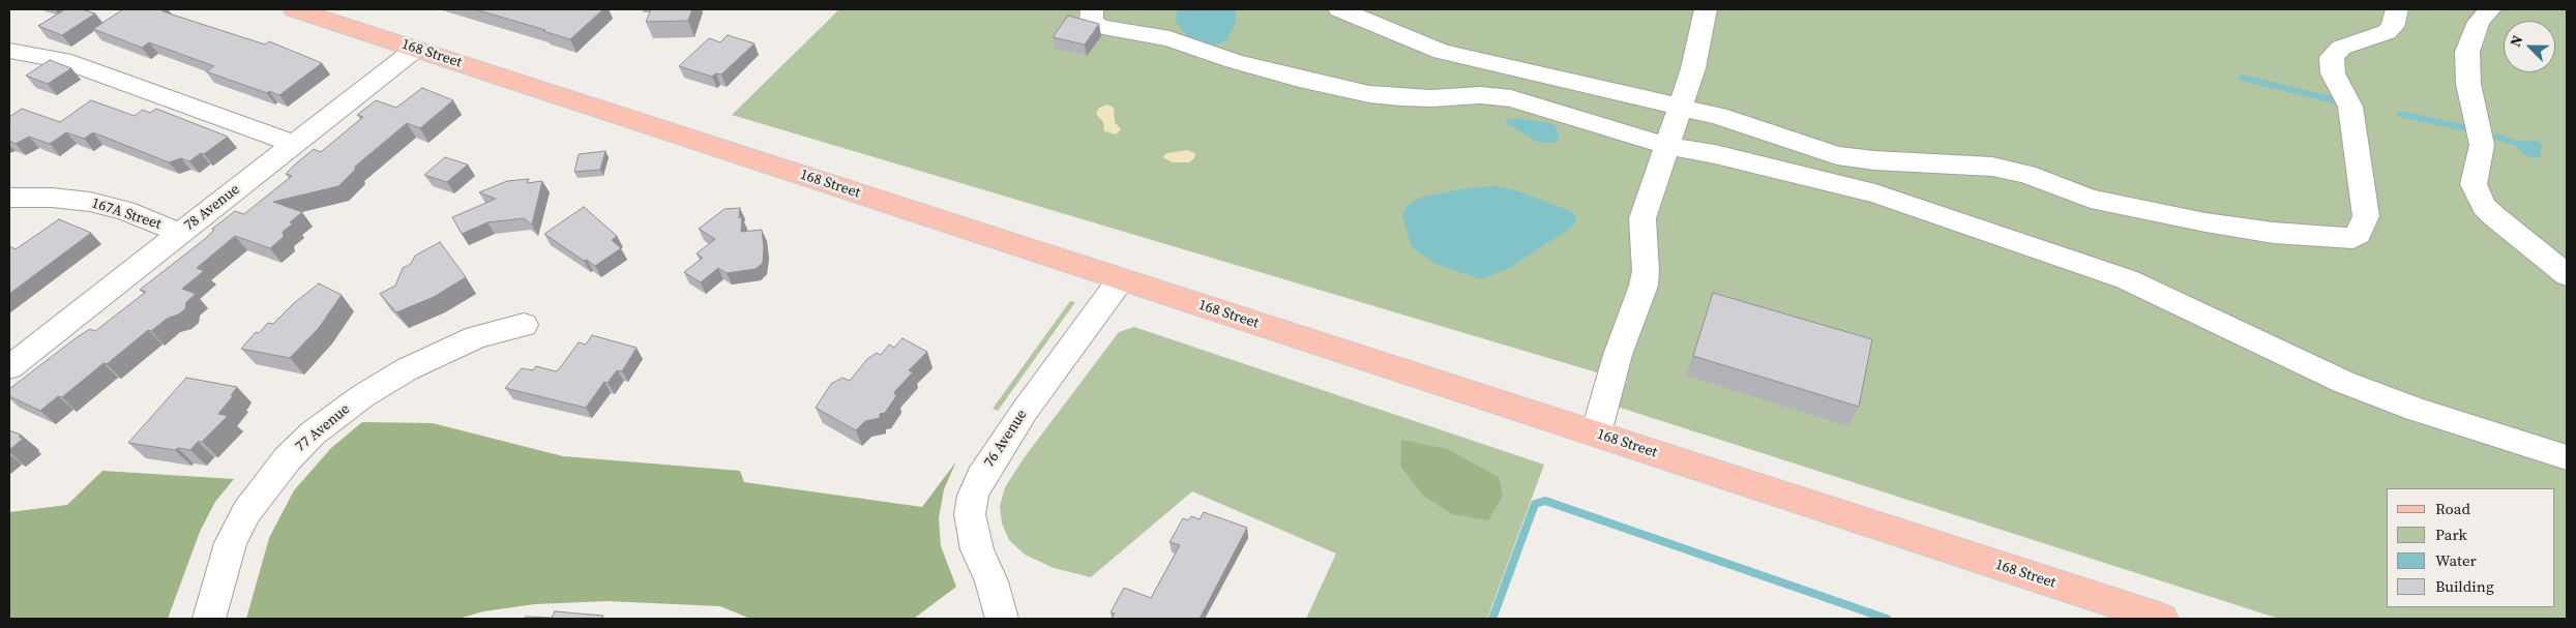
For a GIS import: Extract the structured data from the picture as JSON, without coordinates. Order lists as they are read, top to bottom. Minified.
{"streets":{"main road":["168 Street"],"street":["78 Avenue","167A Street","77 Avenue","76 Avenue"]},"crossings":[["168 Street","78 Avenue"],["168 Street","76 Avenue"],["78 Avenue","167A Street"]],"legend":["Road","Park","Water","Building"],"north":"top left"}
